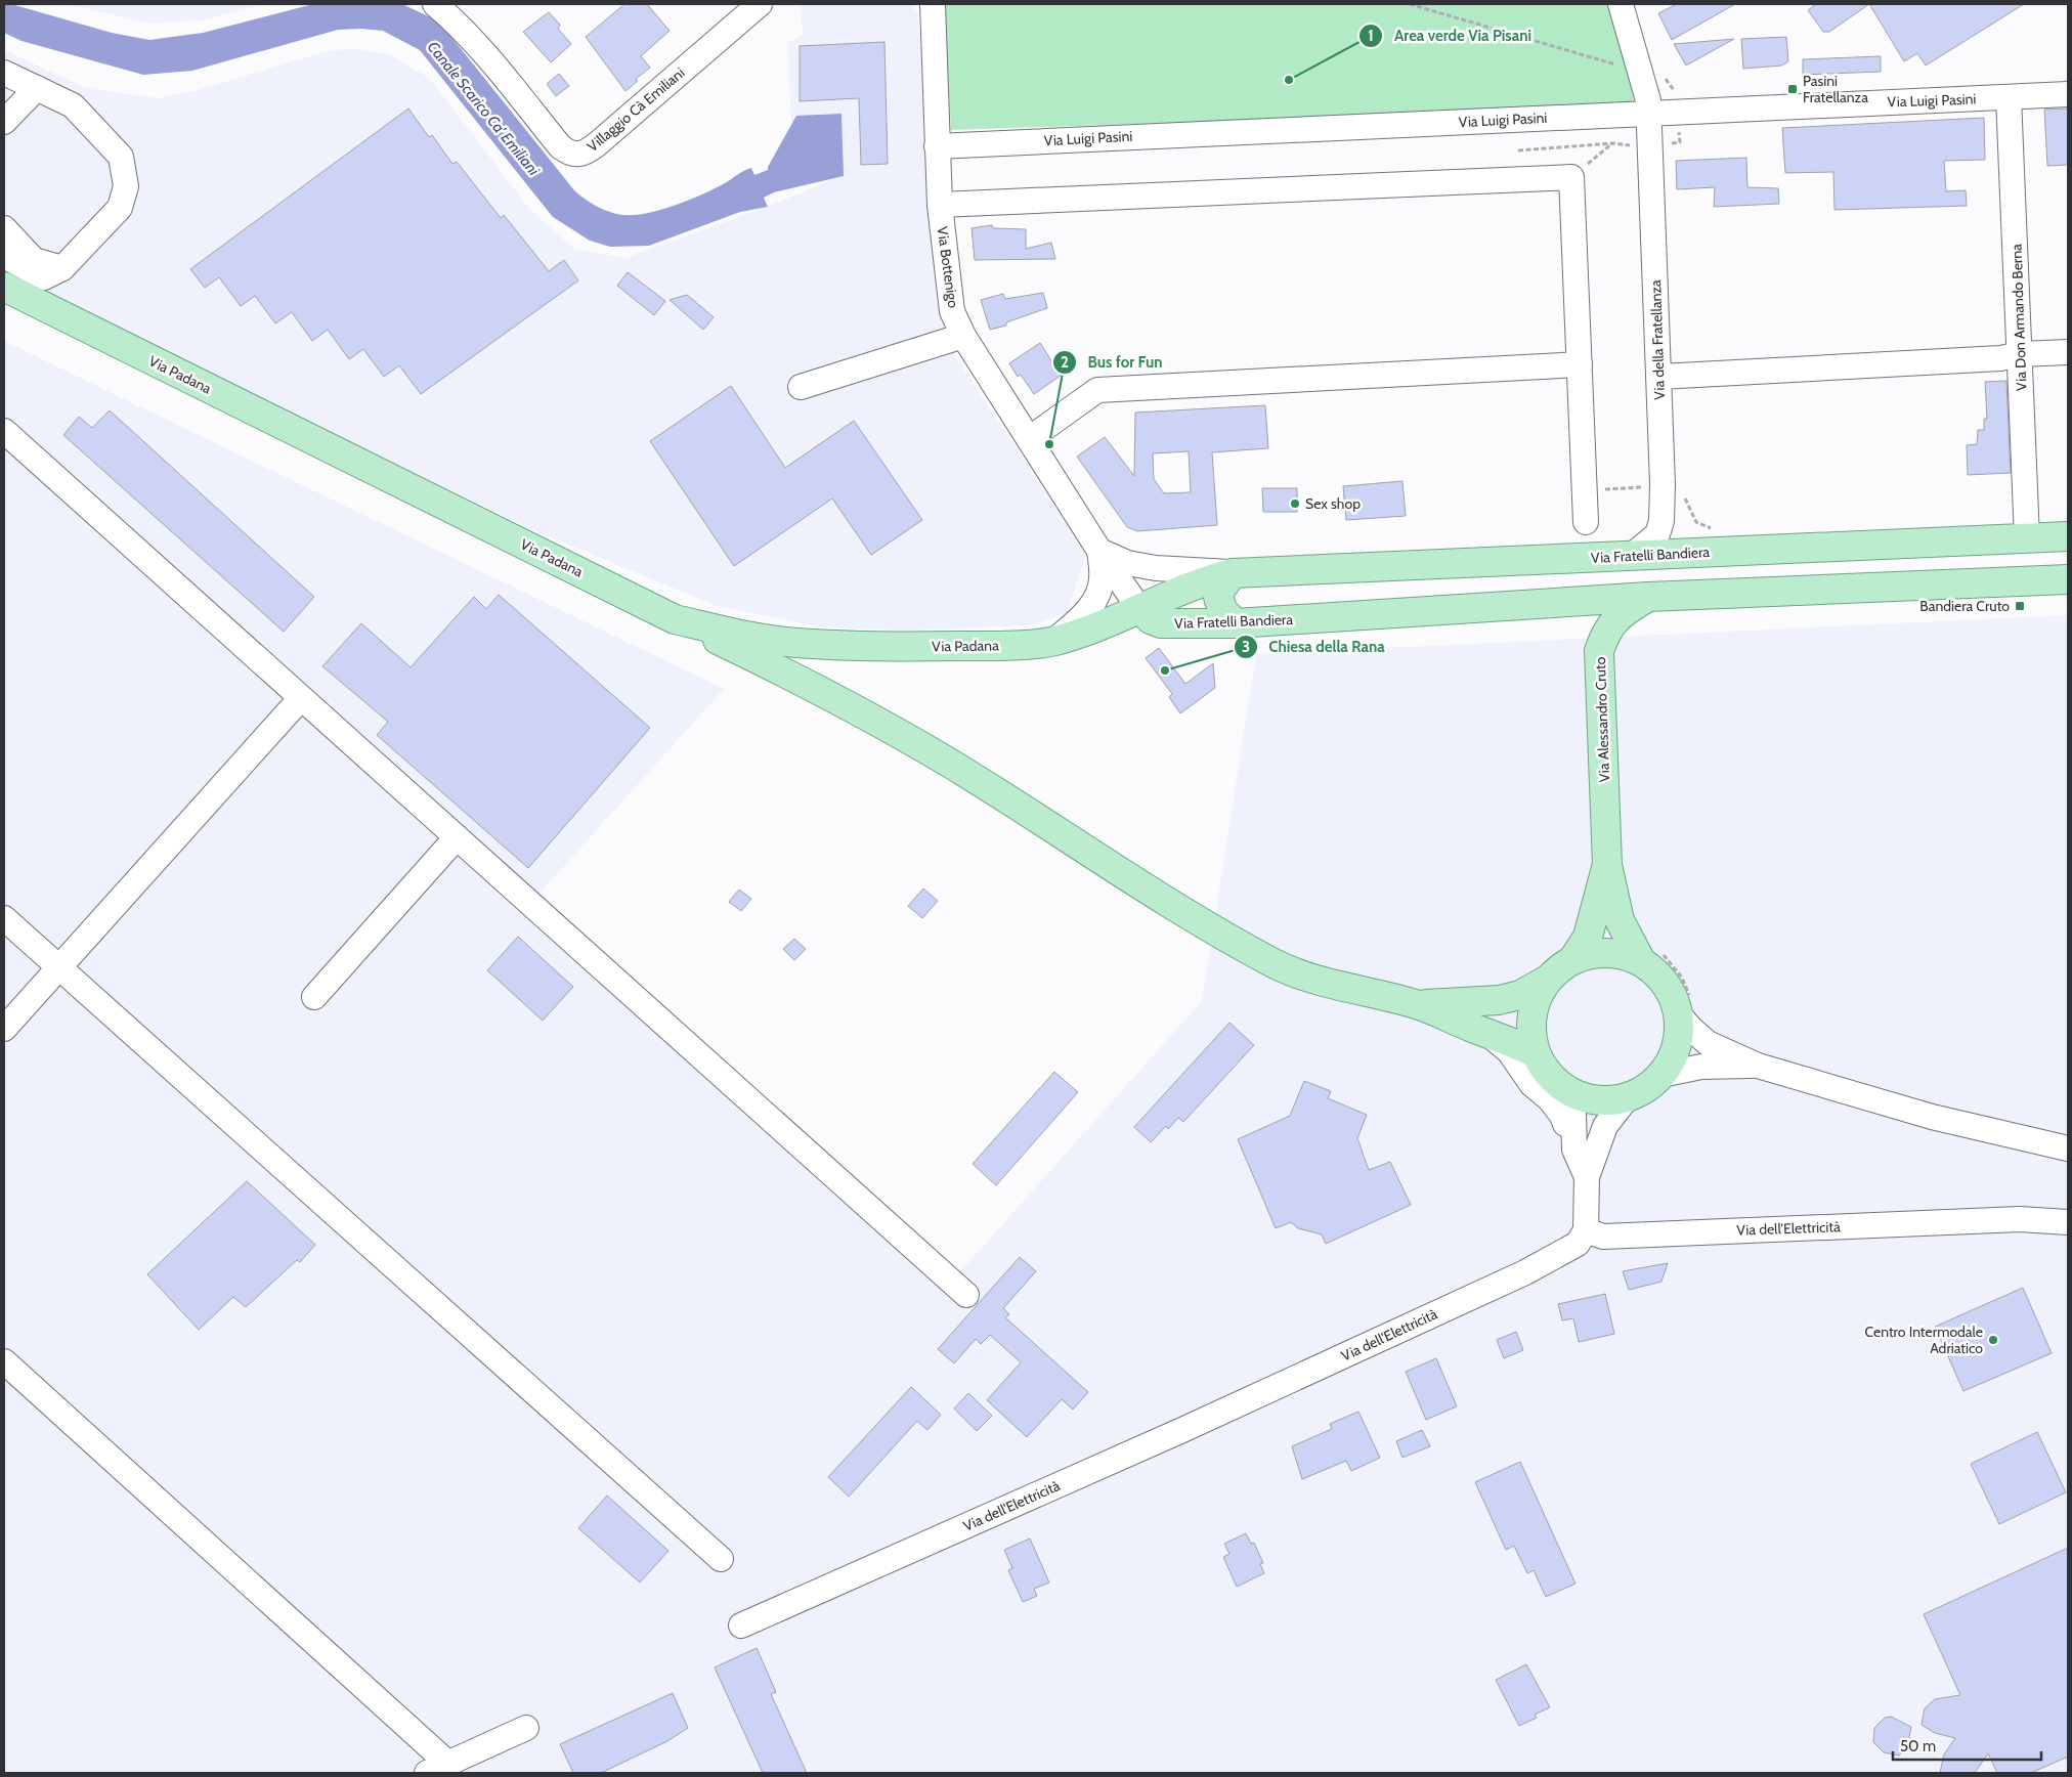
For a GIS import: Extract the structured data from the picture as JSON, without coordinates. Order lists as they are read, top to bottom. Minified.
{"streets":{"main road":["Via Padana","Via Fratelli Bandiera","Via Alessandro Cruto"],"street":["Via Luigi Pasini","Villaggio Cà Emiliani","Via Bottenigo","Via Don Armando Berna","Via della Fratellanza","Via dell'Elettricità"]},"crossings":[["Via Luigi Pasini","Via Bottenigo"],["Via Luigi Pasini","Via Don Armando Berna"],["Via Luigi Pasini","Via della Fratellanza"],["Via Bottenigo","Via Fratelli Bandiera"],["Via Don Armando Berna","Via Fratelli Bandiera"],["Via della Fratellanza","Via Fratelli Bandiera"],["Via Padana","Via Fratelli Bandiera"],["Via Fratelli Bandiera","Via Alessandro Cruto"]],"water":["Canale Scarico Ca' Emiliani"],"places":{"other":["Area verde Via Pisani","Bus for Fun","Sex shop","Chiesa della Rana","Centro Intermodale Adriatico"],"transit":["Pasini Fratellanza","Bandiera Cruto"]},"scale_bar":"50 m"}
